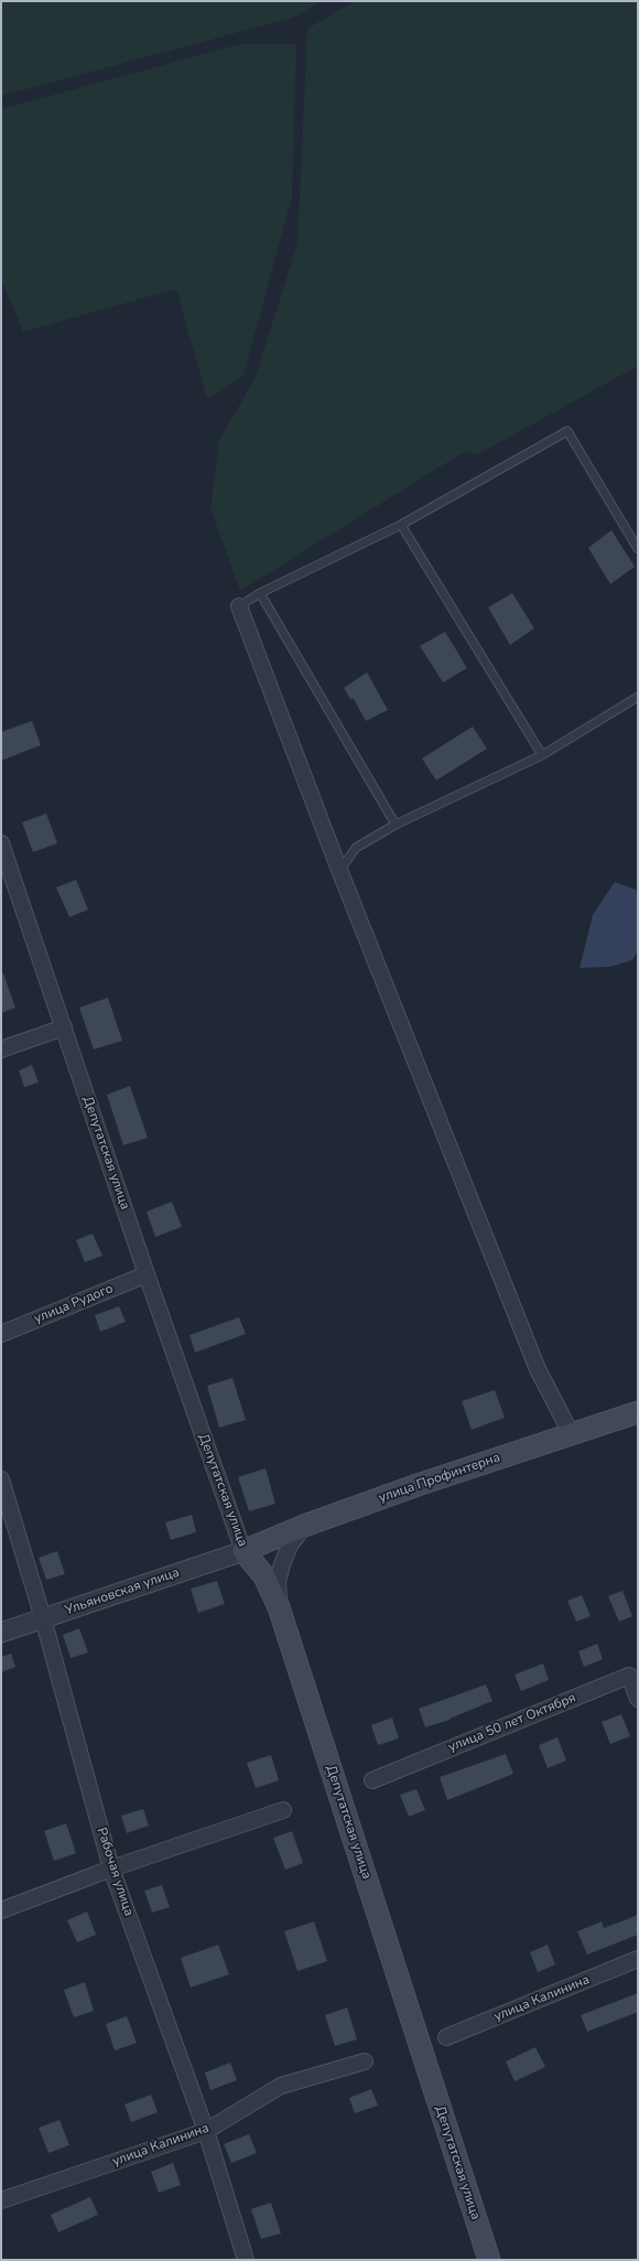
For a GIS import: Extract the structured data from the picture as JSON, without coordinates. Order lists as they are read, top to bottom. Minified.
{"streets":{"main road":["Депутатская улица","улица Профинтерна"],"street":["улица Рудого","Ульяновская улица","улица 50 лет Октября","Рабочая улица","улица Калинина"]},"crossings":[["Депутатская улица","улица Рудого"],["Депутатская улица","улица Профинтерна"],["Депутатская улица","Ульяновская улица"],["улица Профинтерна","Ульяновская улица"],["Ульяновская улица","Рабочая улица"],["Рабочая улица","улица Калинина"]]}
